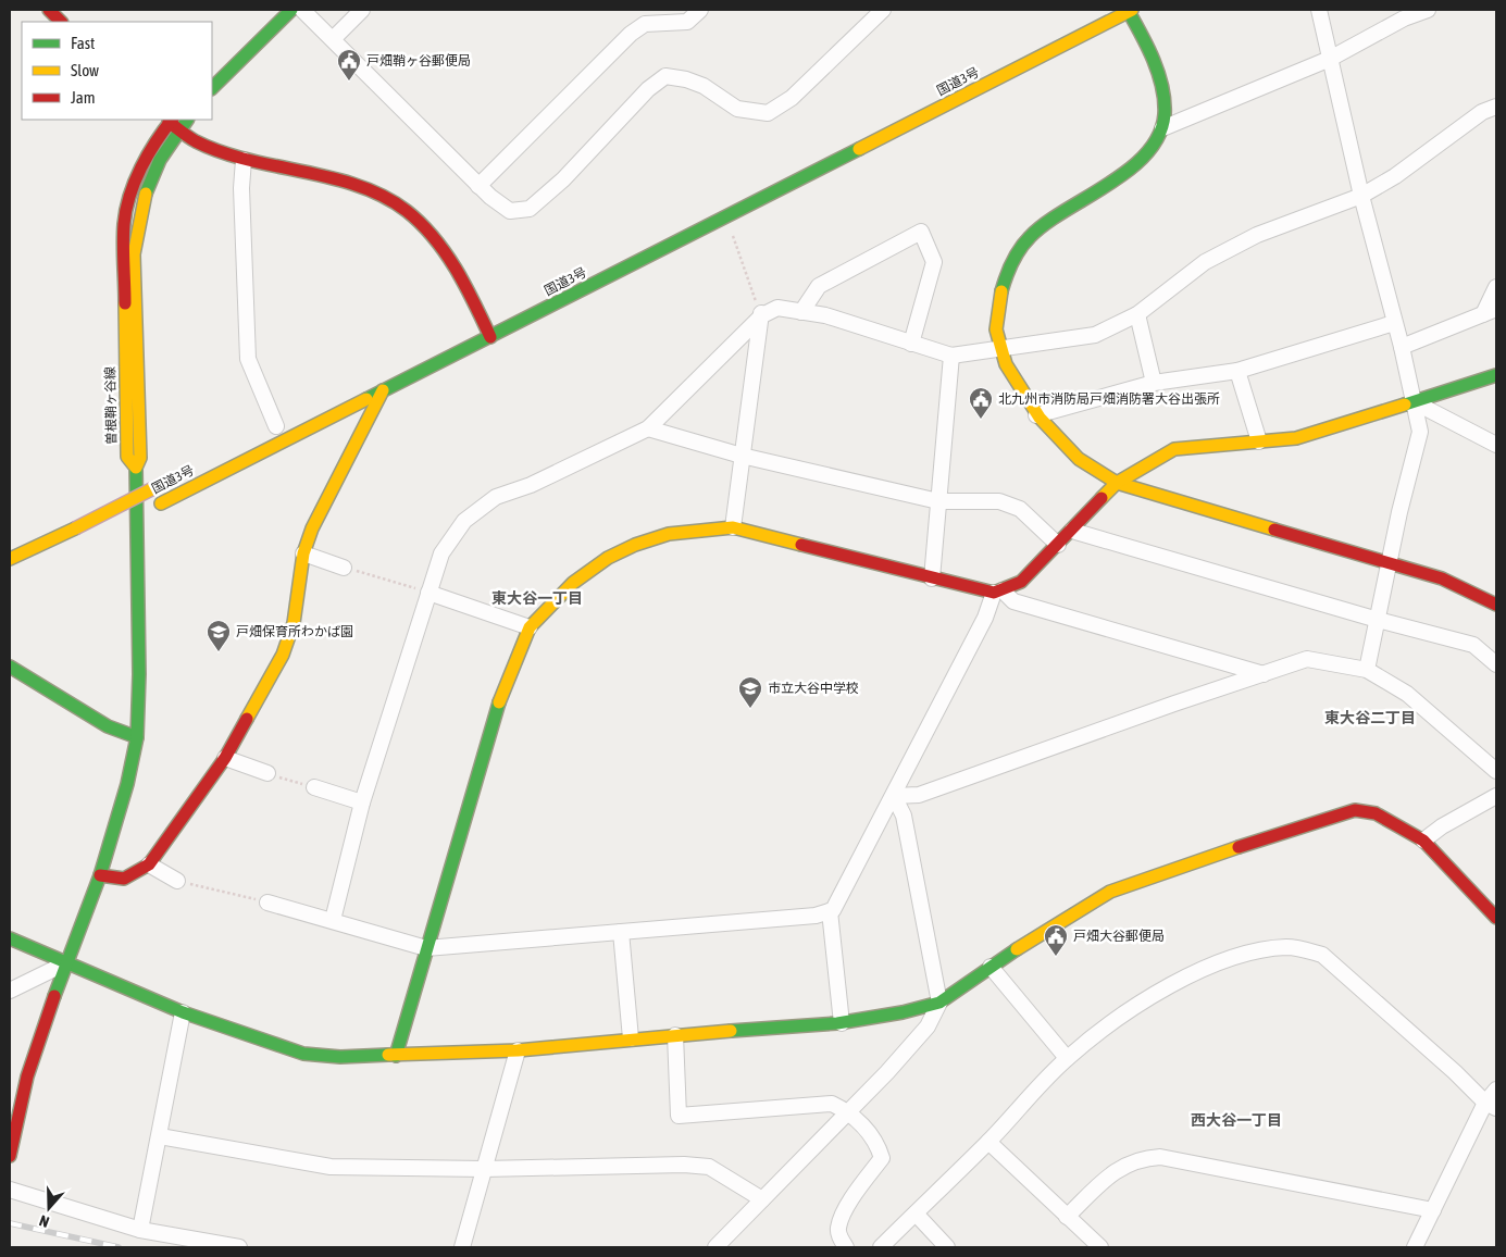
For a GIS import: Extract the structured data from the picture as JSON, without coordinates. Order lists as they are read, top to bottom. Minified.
{"streets":{"main road":["国道3号","曽根鞘ヶ谷線"]},"districts":["東大谷一丁目","東大谷二丁目","西大谷一丁目"],"places":{"public building":["戸畑鞘ヶ谷郵便局","北九州市消防局戸畑消防署大谷出張所","戸畑大谷郵便局"],"school or university":["戸畑保育所わかば園","市立大谷中学校"]},"legend":["Fast","Slow","Jam"],"north":"bottom"}
